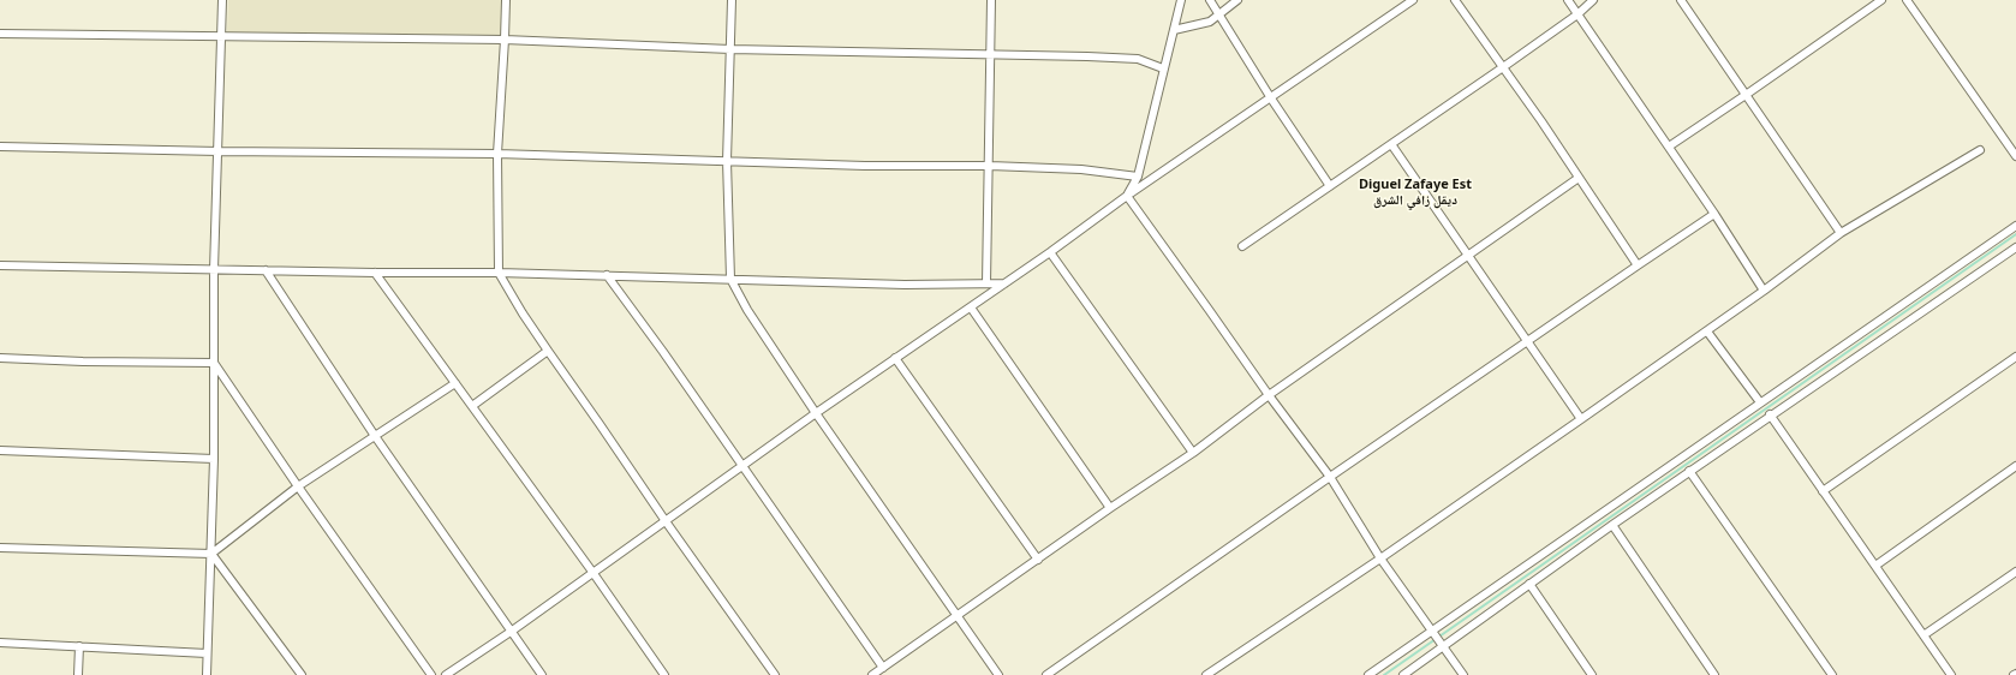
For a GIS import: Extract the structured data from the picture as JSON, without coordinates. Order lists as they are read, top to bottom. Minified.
{"districts":["Diguel Zafaye Est ديقل زافي الشرق"]}
